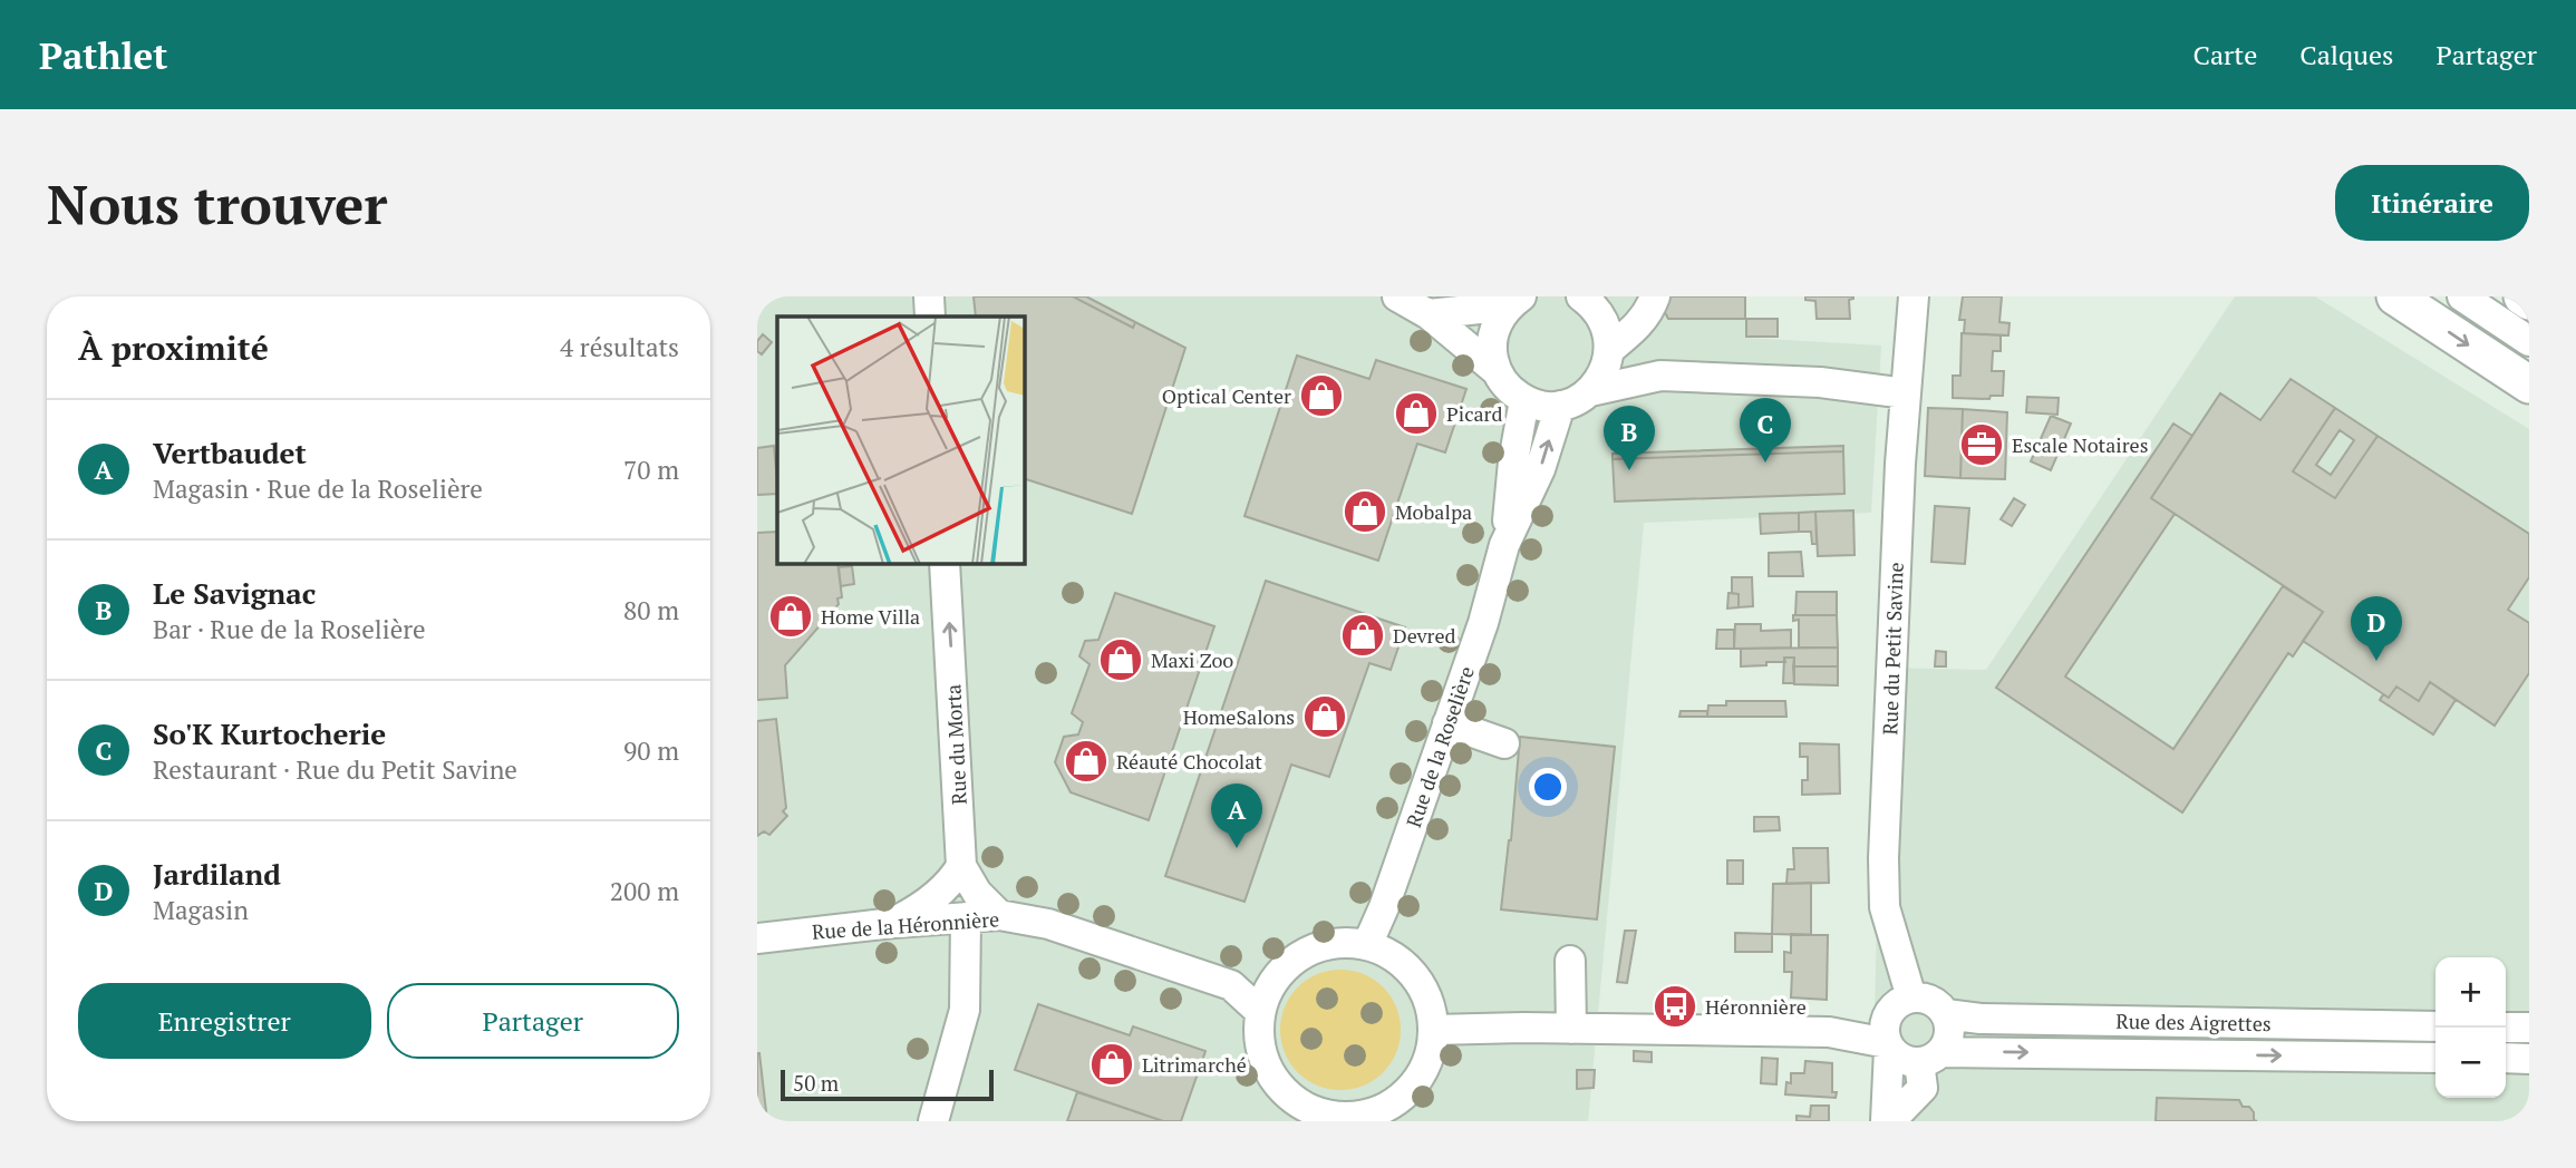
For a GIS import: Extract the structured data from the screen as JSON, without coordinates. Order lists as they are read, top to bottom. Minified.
{"streets":{"street":["Rue du Petit Savine","Rue du Morta","Rue de la Roselière","Rue de la Héronnière","Rue des Aigrettes"]},"crossings":[["Rue du Petit Savine","Rue des Aigrettes"],["Rue du Morta","Rue de la Héronnière"]],"one_way":["Rue du Morta"],"places":{"shop":["Optical Center","Picard","Mobalpa","Home Villa","Devred","Maxi Zoo","HomeSalons","Réauté Chocolat","Litrimarché"],"office":["Escale Notaires"],"bus stop":["Héronnière"]},"scale_bar":"50 m","page":{"header":"Pathlet","nav":["Carte","Calques","Partager"],"buttons":["Itinéraire",["Enregistrer","Partager"]],"title":"Nous trouver","heading":["À proximité","4 résultats"],"list":[{"mark":"A","name":"Vertbaudet","note":"Magasin · Rue de la Roselière","value":"70 m"},{"mark":"B","name":"Le Savignac","note":"Bar · Rue de la Roselière","value":"80 m"},{"mark":"C","name":"So'K Kurtocherie","note":"Restaurant · Rue du Petit Savine","value":"90 m"},{"mark":"D","name":"Jardiland","note":"Magasin","value":"200 m"}],"pins":["C","B","D","A"],"map_buttons":["+","−"],"scale":"50 m"}}
